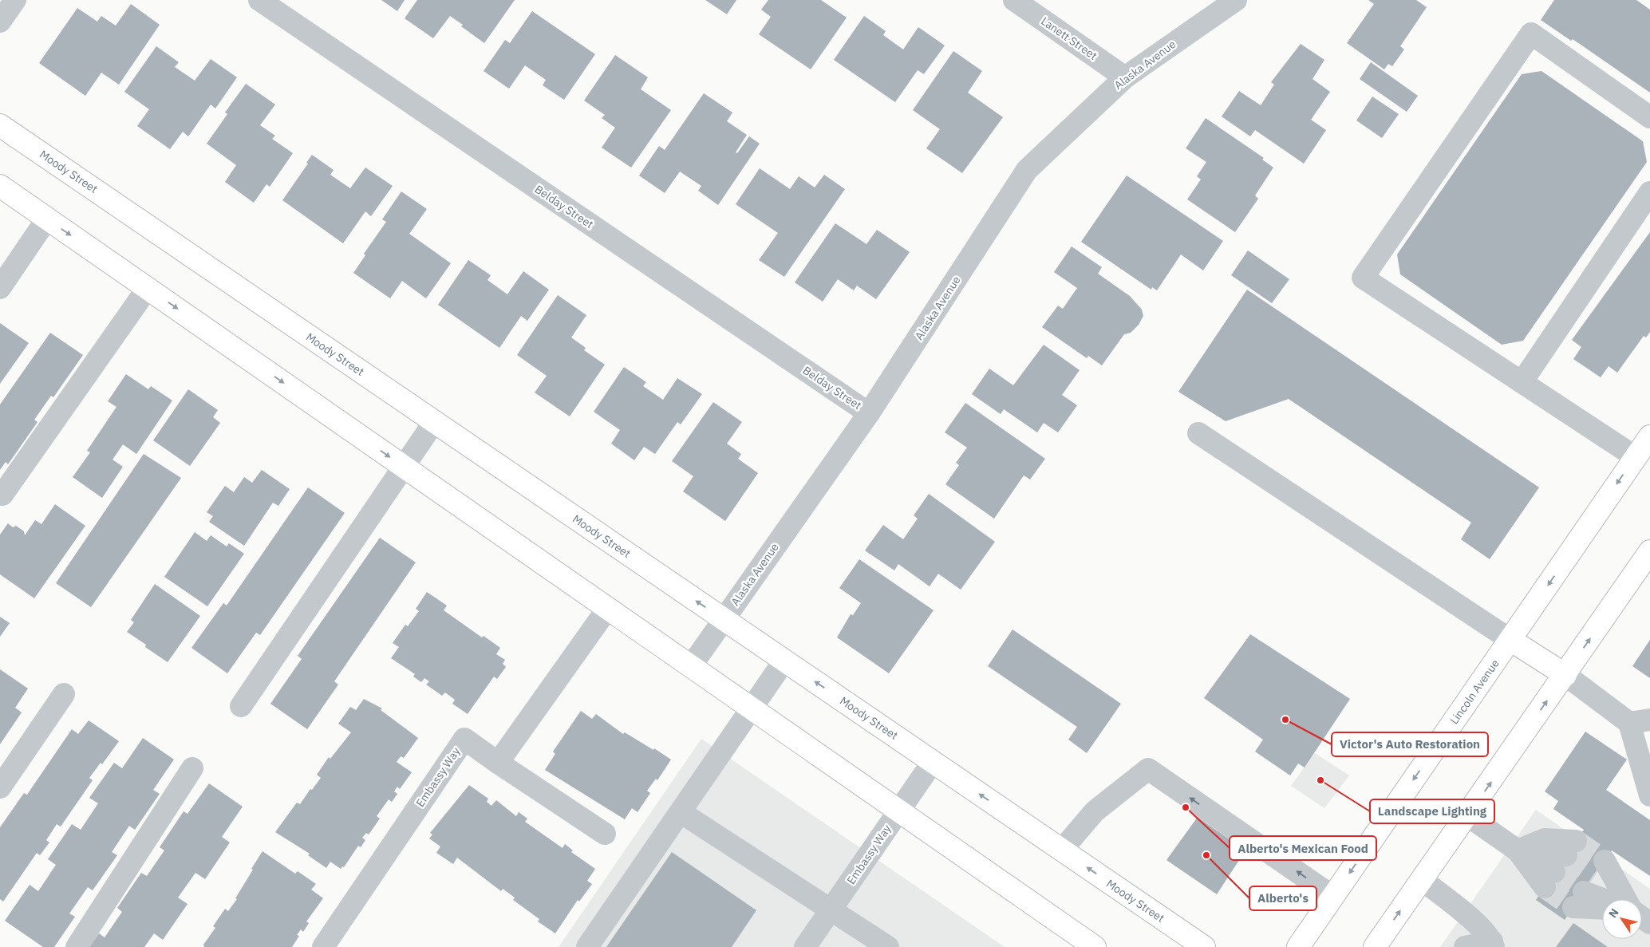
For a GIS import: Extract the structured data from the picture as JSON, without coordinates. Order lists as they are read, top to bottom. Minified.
{"streets":{"main road":["Moody Street","Lincoln Avenue"],"street":["Lanett Street","Alaska Avenue","Belday Street","Embassy Way"]},"crossings":[["Lanett Street","Alaska Avenue"],["Alaska Avenue","Moody Street"],["Alaska Avenue","Belday Street"],["Moody Street","Embassy Way"]],"places":["Victor's Auto Restoration","Landscape Lighting","Alberto's Mexican Food","Alberto's"],"north":"top left"}
